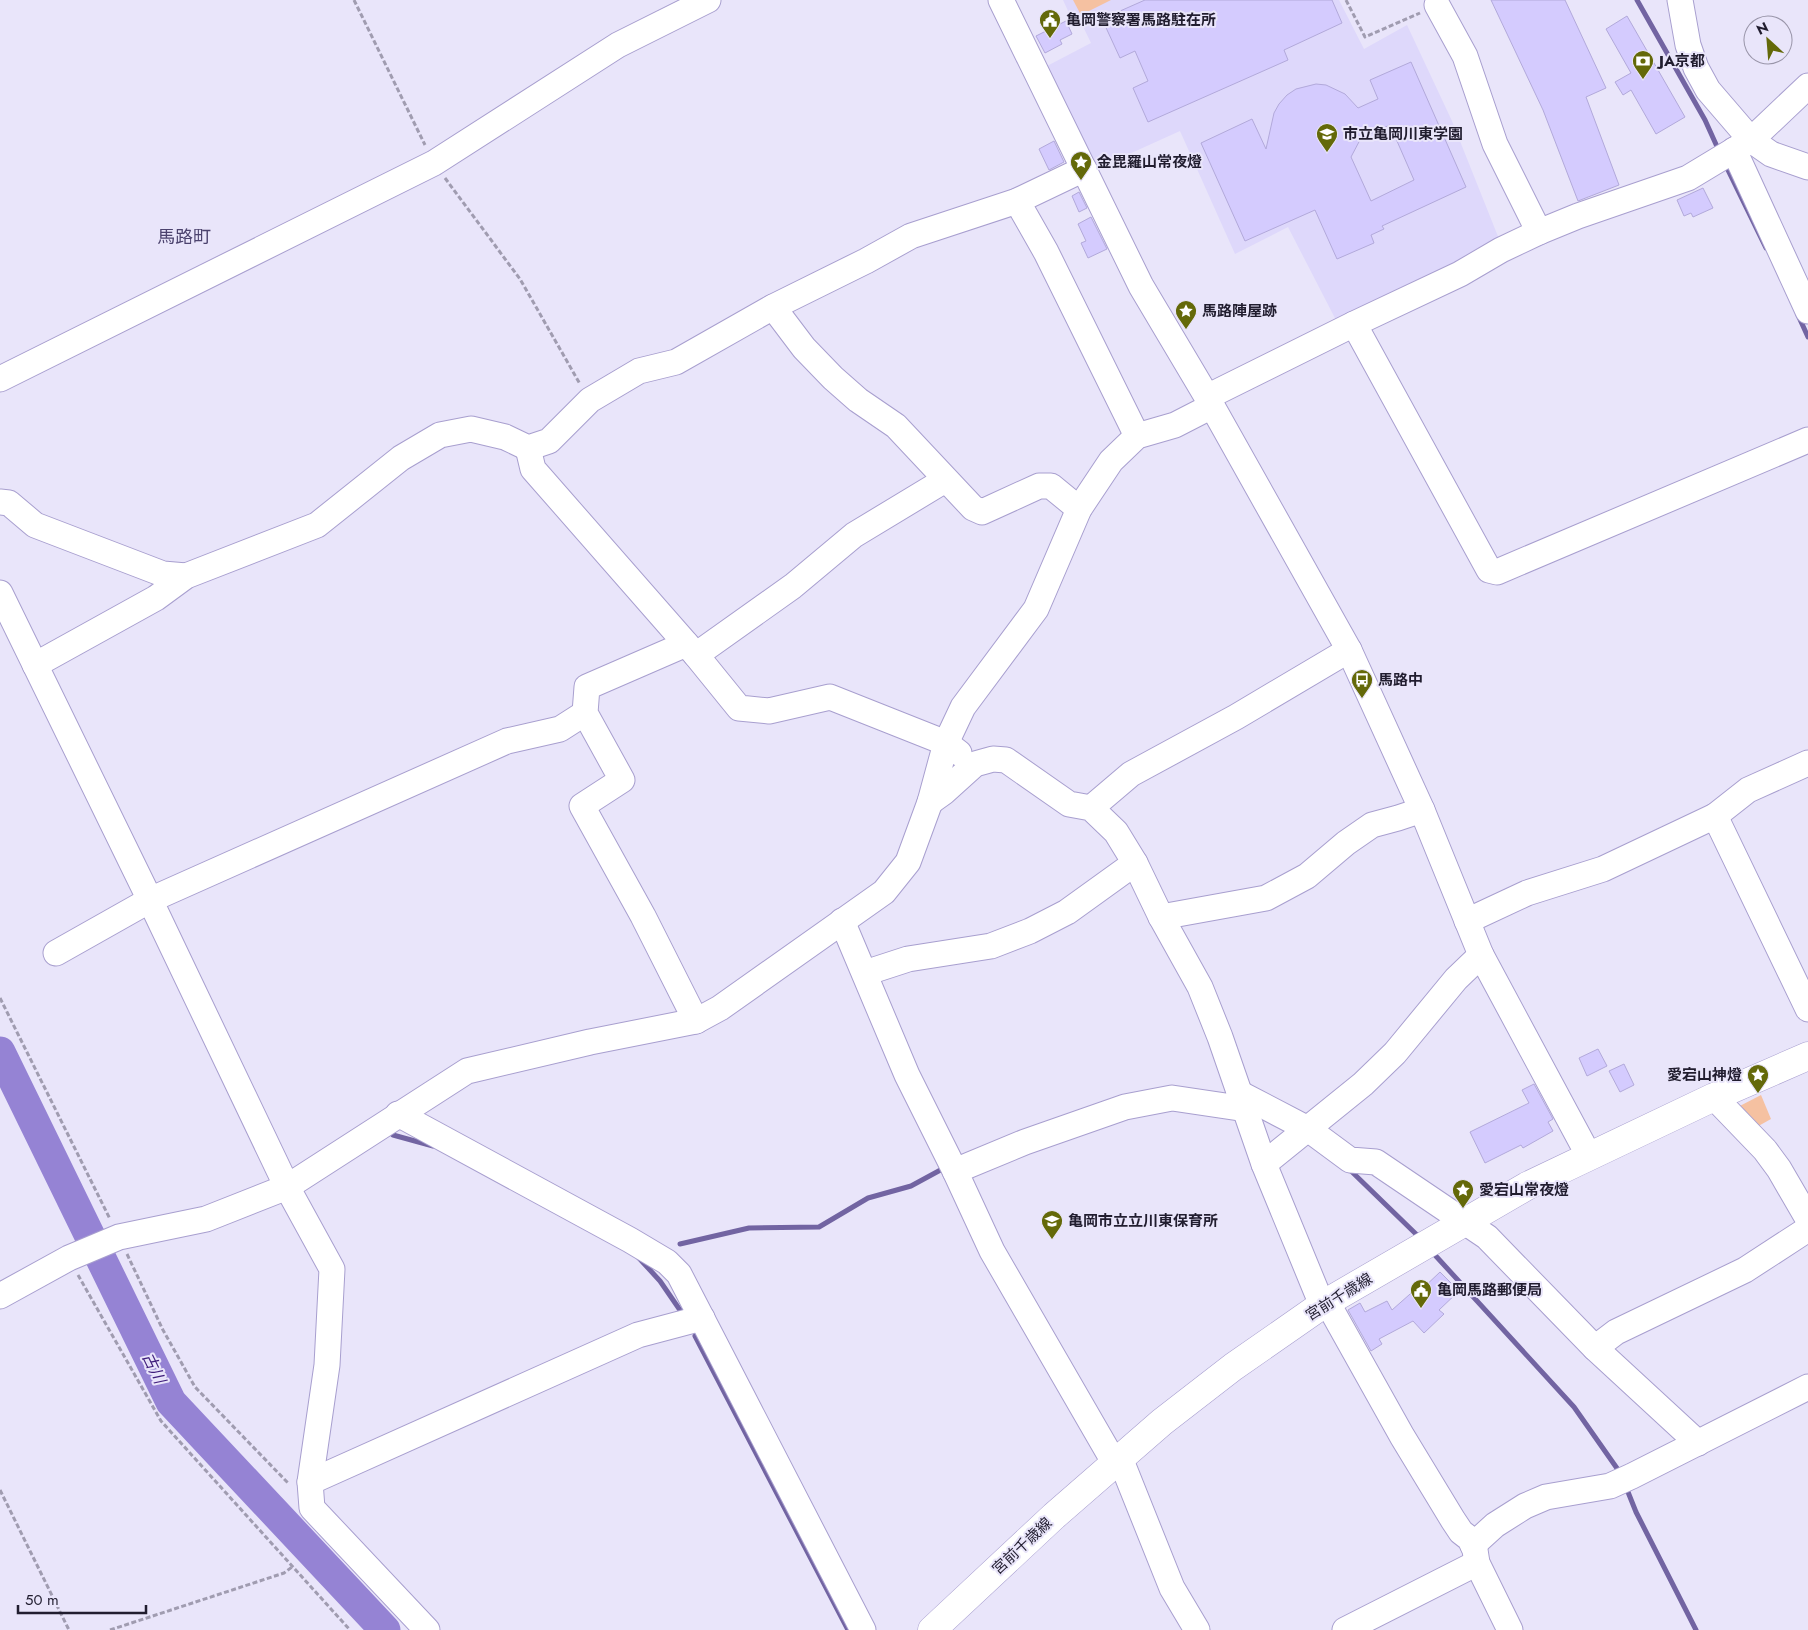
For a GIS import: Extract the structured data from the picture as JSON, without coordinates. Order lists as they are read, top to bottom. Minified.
{"streets":{"main road":["宮前千歳線"]},"districts":["馬路町"],"water":["古川"],"places":{"public building":["亀岡警察署馬路駐在所","亀岡馬路郵便局"],"bank":["JA京都"],"school or university":["市立亀岡川東学園","亀岡市立立川東保育所"],"place":["金毘羅山常夜燈","馬路陣屋跡","愛宕山神燈","愛宕山常夜燈"],"bus stop":["馬路中"]},"scale_bar":"50 m","north":"top left"}
